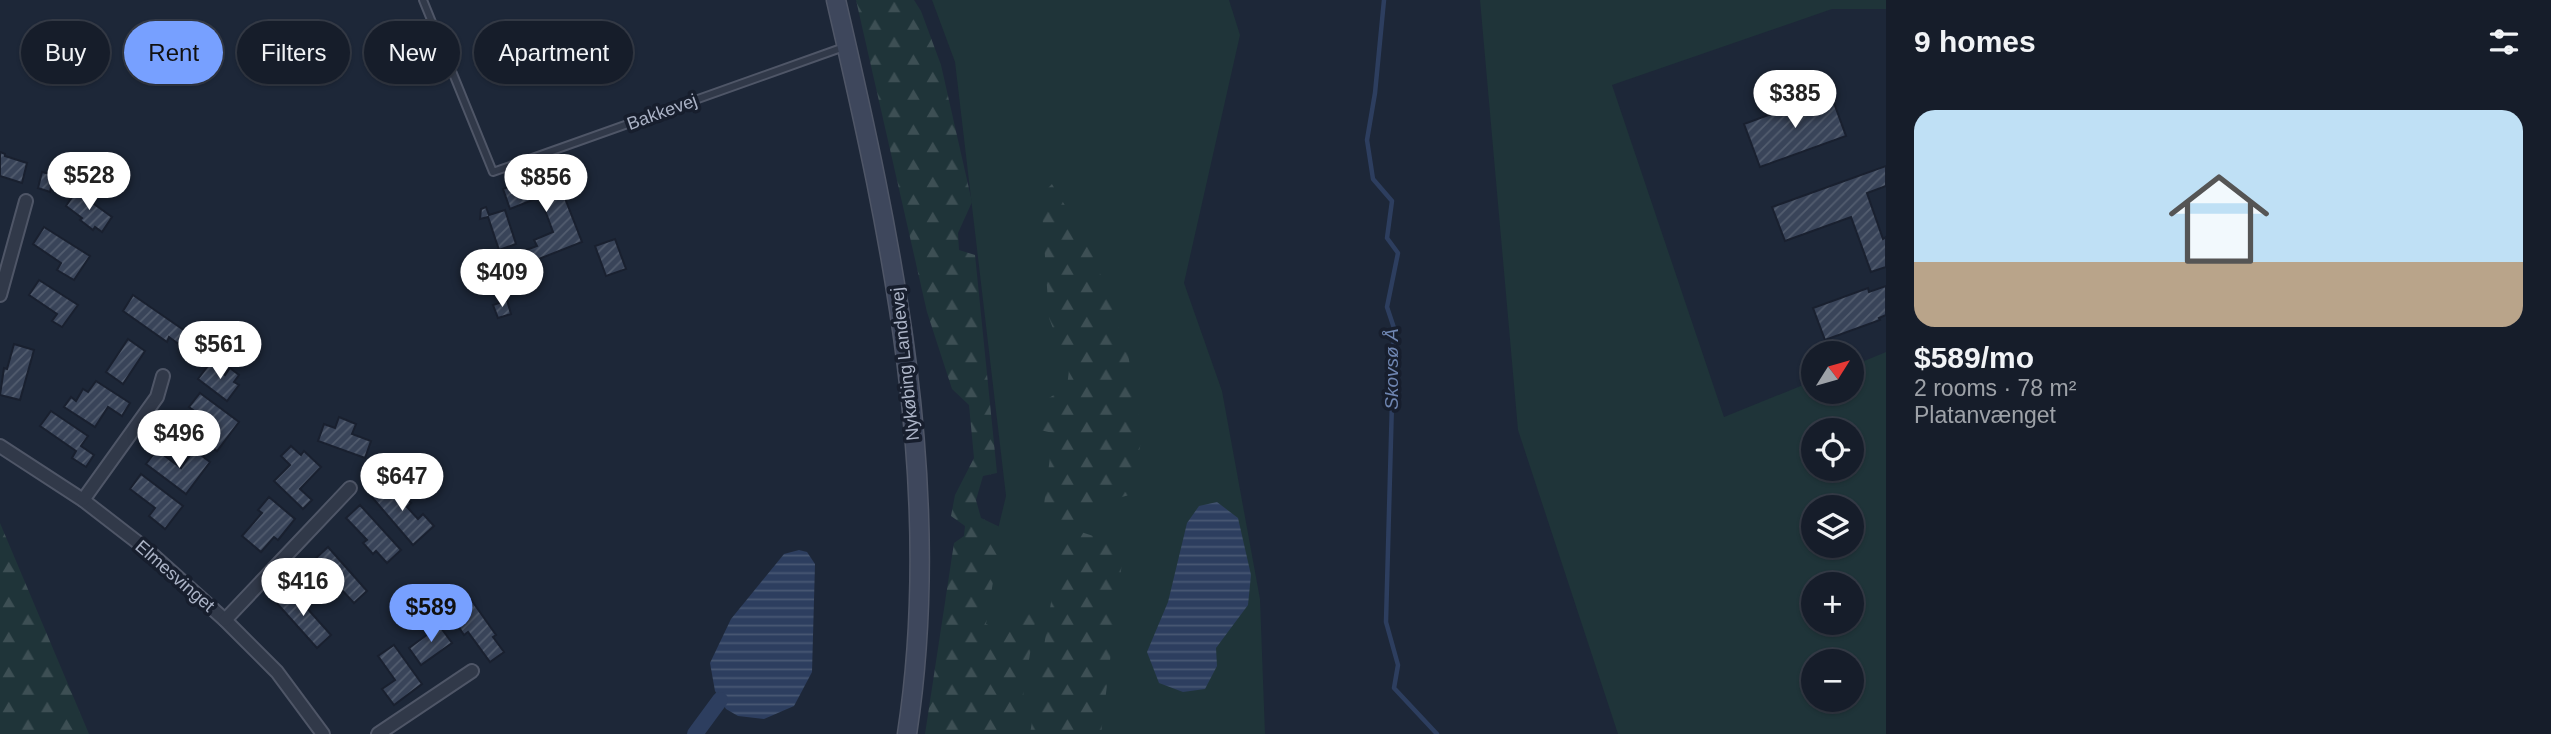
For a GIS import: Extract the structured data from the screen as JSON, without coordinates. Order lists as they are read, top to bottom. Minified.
{"streets":{"main road":["Nykøbing Landevej"],"street":["Elmesvinget"],"lane":["Bakkevej"]},"crossings":[["Bakkevej","Nykøbing Landevej"]],"water":["Skovsø Å"],"north":"top right","page":{"heading":"9 homes","chip":["Buy","Rent","Filters","New","Apartment"],"price":["$385","$528","$856","$409","$561","$496","$647","$416","$589"],"list":[{"name":"$589/mo","note":"2 rooms · 78 m² · Platanvænget"}],"map_buttons":["+","−"]}}
